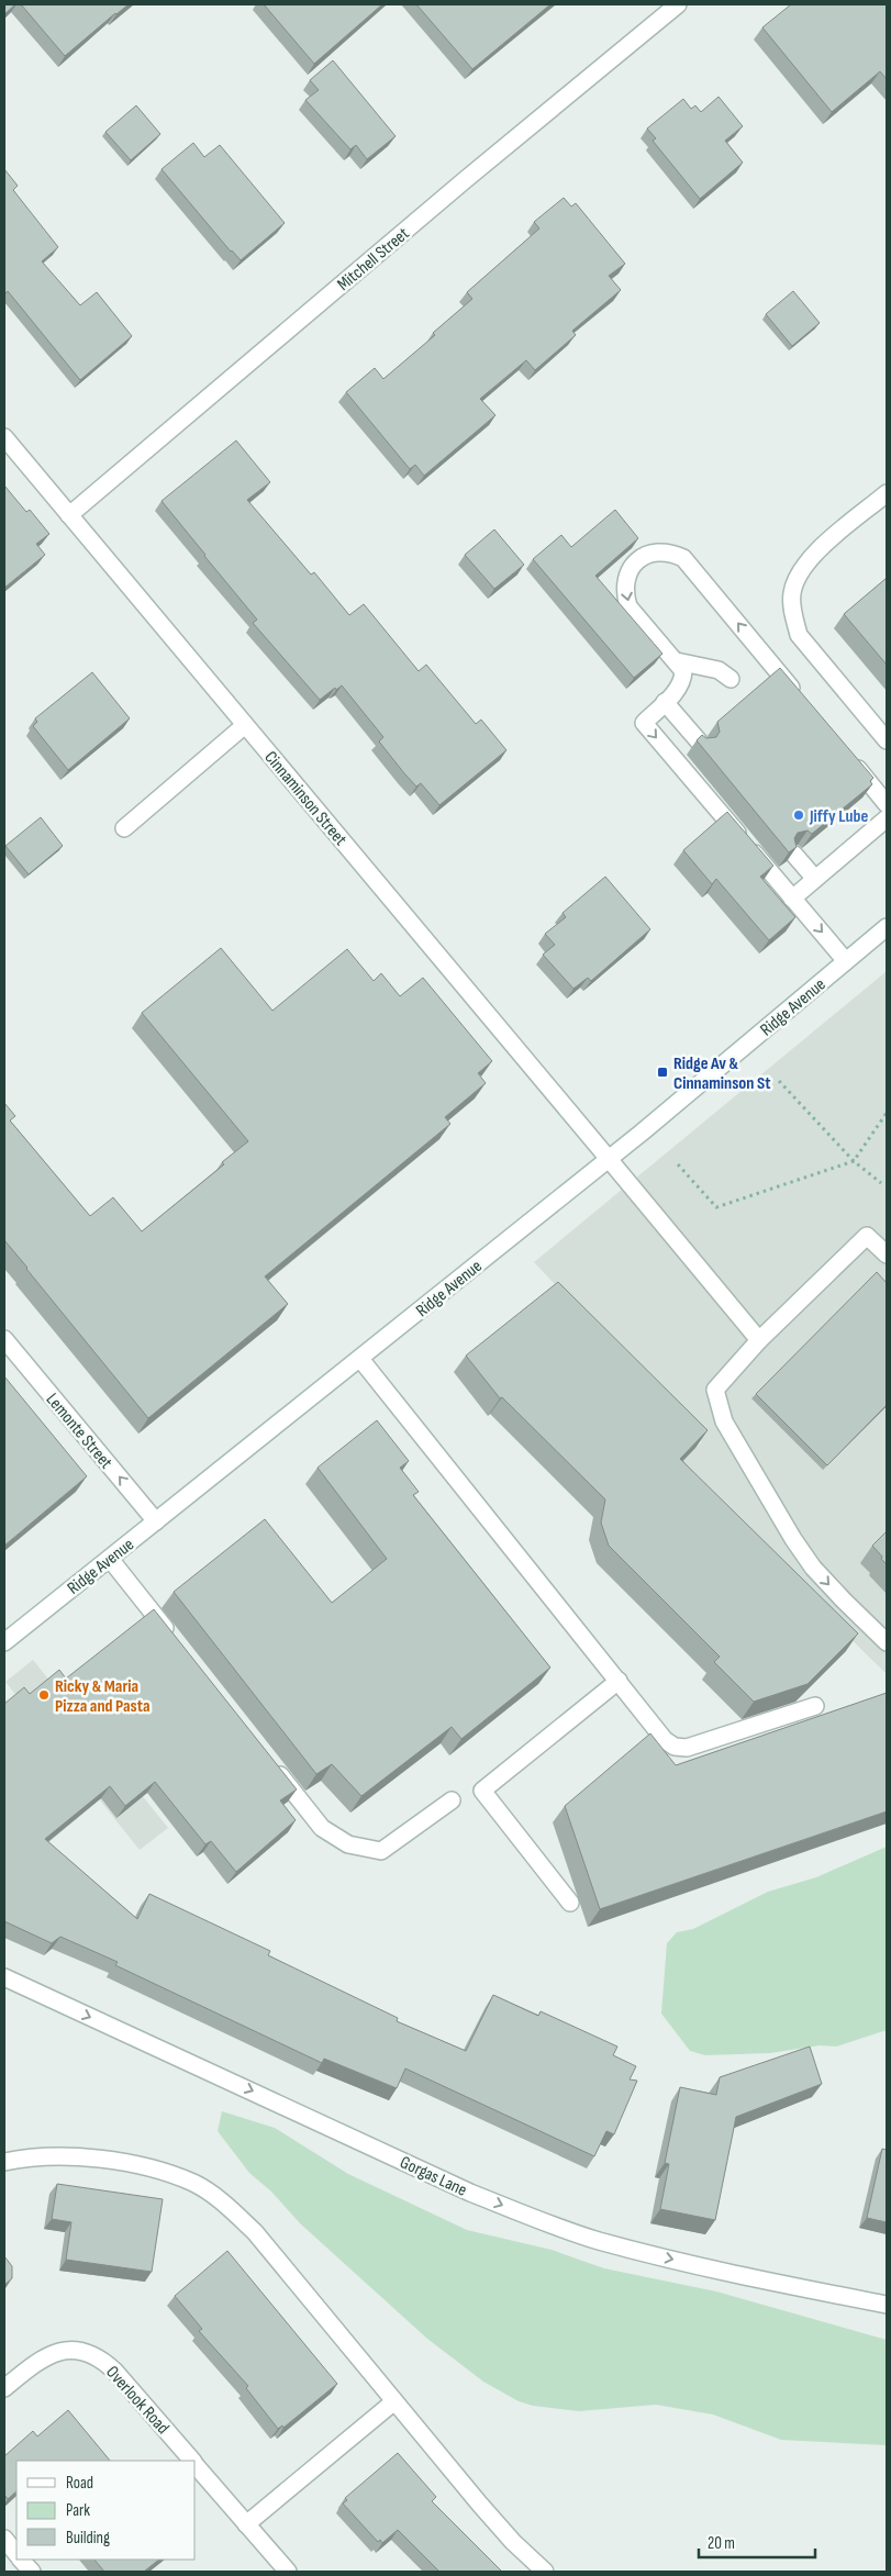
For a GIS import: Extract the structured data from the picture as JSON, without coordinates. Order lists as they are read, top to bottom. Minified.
{"streets":{"street":["Mitchell Street","Cinnaminson Street","Ridge Avenue","Lemonte Street","Gorgas Lane","Overlook Road"]},"crossings":[["Mitchell Street","Cinnaminson Street"],["Cinnaminson Street","Ridge Avenue"],["Ridge Avenue","Lemonte Street"]],"one_way":["Lemonte Street"],"places":{"other":["Jiffy Lube","Ricky & Maria Pizza and Pasta"],"transit":["Ridge Av & Cinnaminson St"]},"legend":["Road","Park","Building"],"scale_bar":"20 m"}
